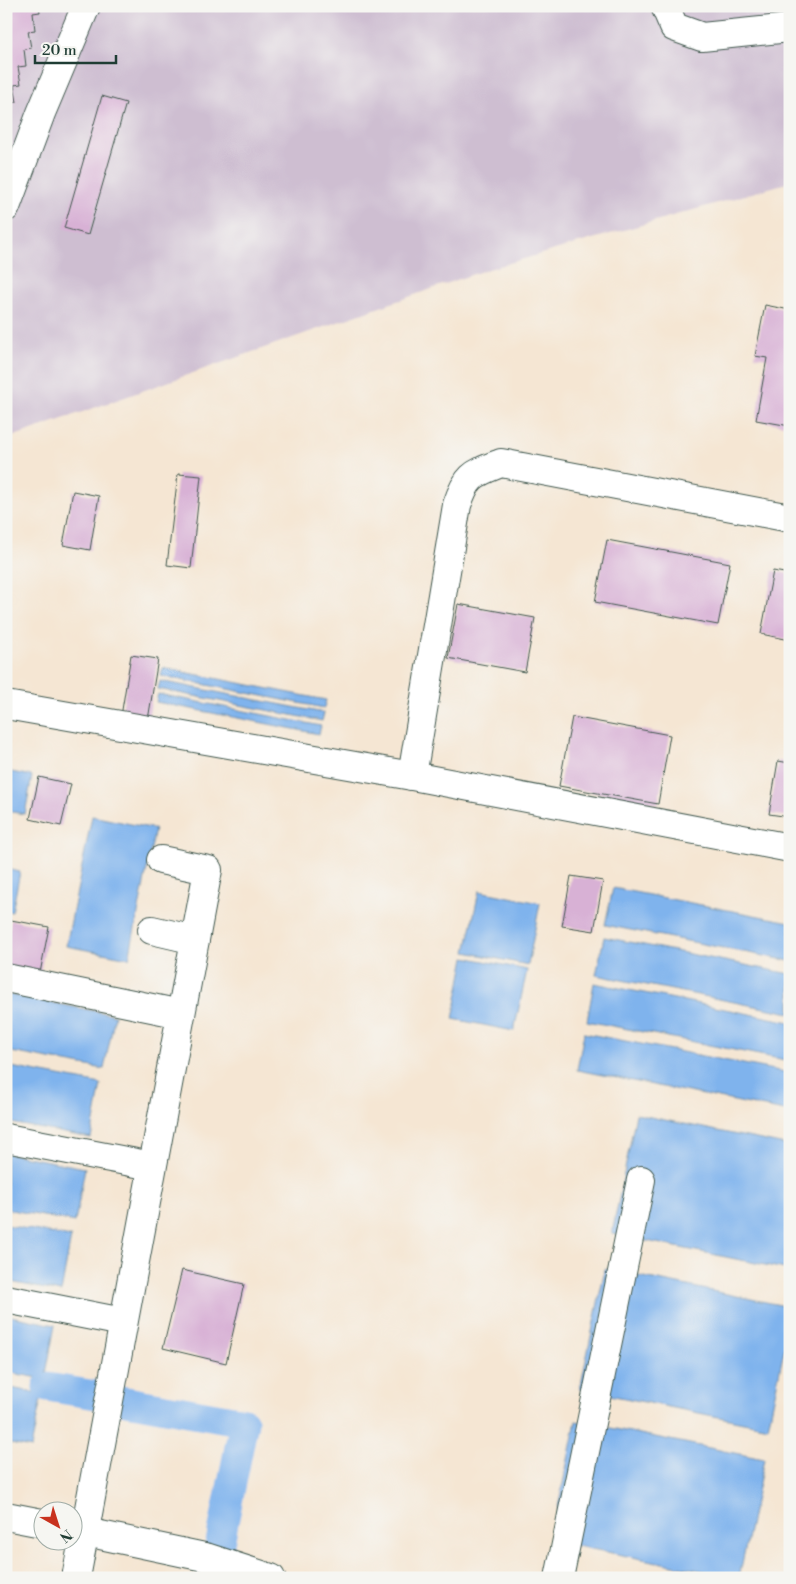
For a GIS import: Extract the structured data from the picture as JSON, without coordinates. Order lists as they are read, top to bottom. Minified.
{"scale_bar":"20 m","north":"bottom right"}
